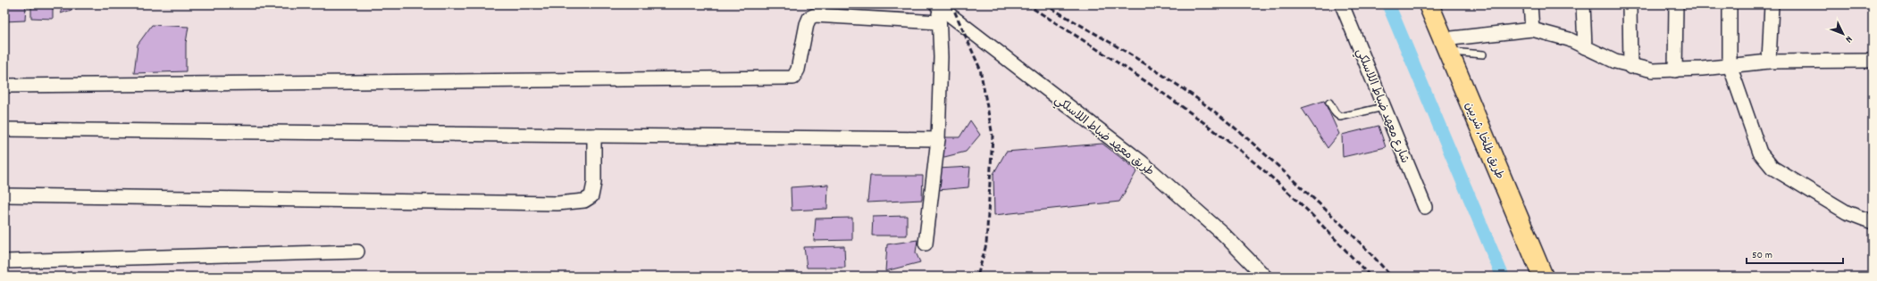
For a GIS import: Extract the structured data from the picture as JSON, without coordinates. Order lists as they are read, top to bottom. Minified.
{"streets":{"main road":["طريق طلخا, شربين"],"street":["شارع معهد ضباط اللاسلكي","طريق معهد ضباط اللاسلكي"]},"scale_bar":"50 m","north":"bottom right"}
